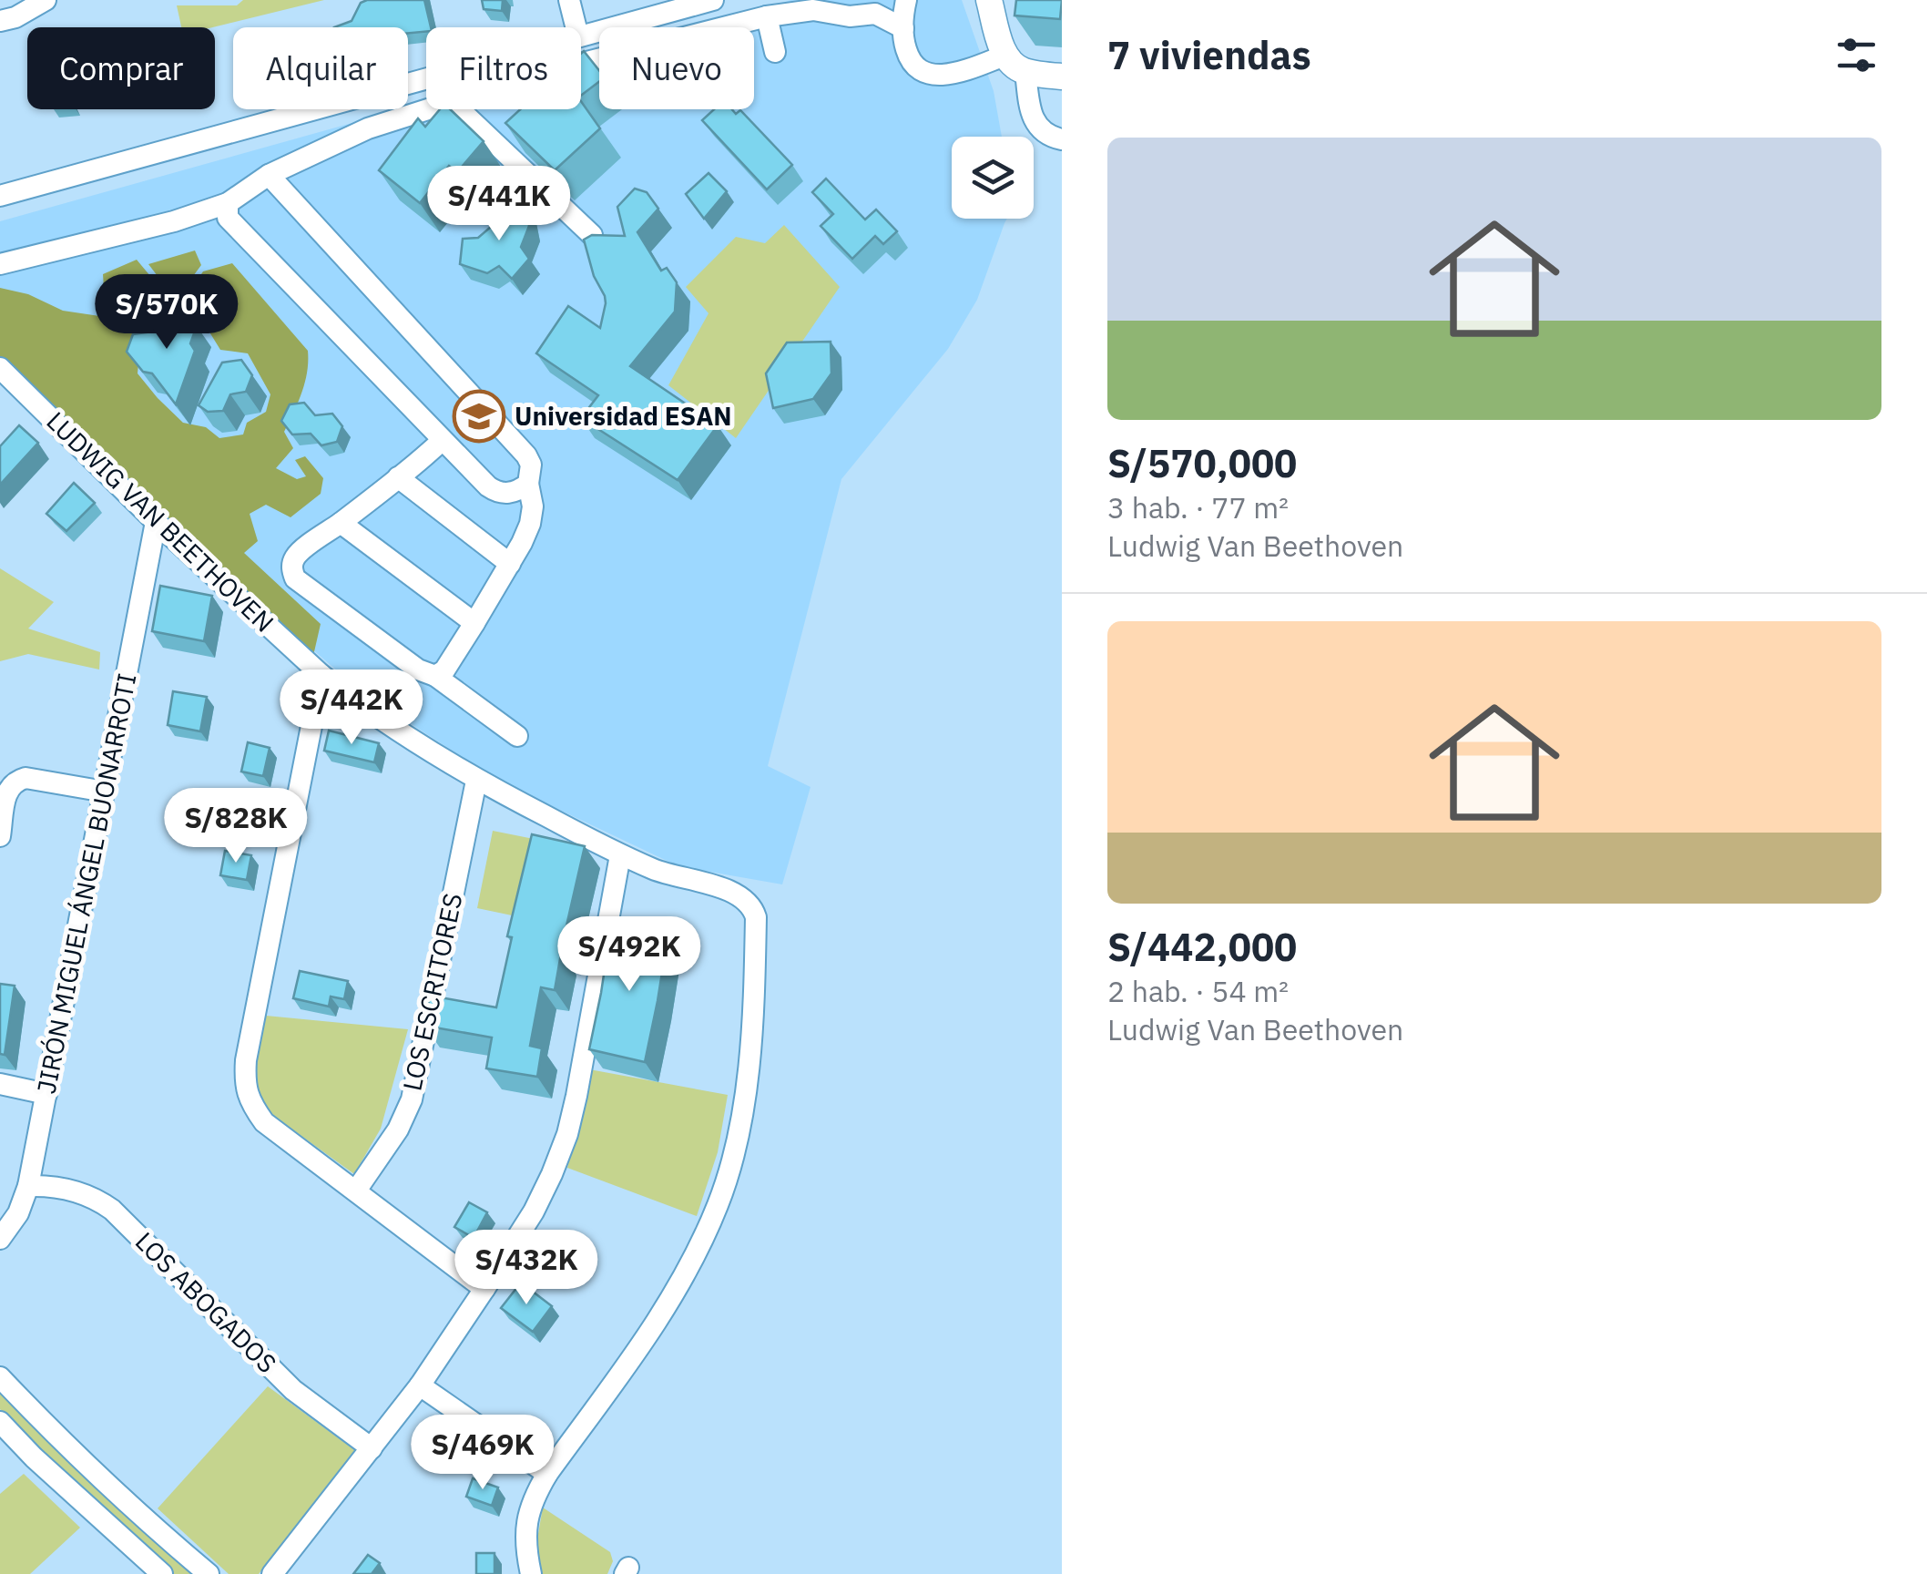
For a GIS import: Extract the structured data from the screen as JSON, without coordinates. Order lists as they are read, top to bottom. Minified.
{"streets":{"street":["LUDWIG VAN BEETHOVEN","JIRÓN MIGUEL ÁNGEL BUONARROTI","LOS ESCRITORES","LOS ABOGADOS"]},"crossings":[["LUDWIG VAN BEETHOVEN","JIRÓN MIGUEL ÁNGEL BUONARROTI"],["LUDWIG VAN BEETHOVEN","LOS ESCRITORES"],["JIRÓN MIGUEL ÁNGEL BUONARROTI","LOS ABOGADOS"]],"places":{"school or university":["Universidad ESAN"]},"page":{"heading":"7 viviendas","chip":["Comprar","Alquilar","Filtros","Nuevo"],"list":[{"name":"S/570,000","note":"3 hab. · 77 m² · Ludwig Van Beethoven"},{"name":"S/442,000","note":"2 hab. · 54 m² · Ludwig Van Beethoven"}],"price":["S/441K","S/570K","S/442K","S/828K","S/492K","S/432K","S/469K"]}}
